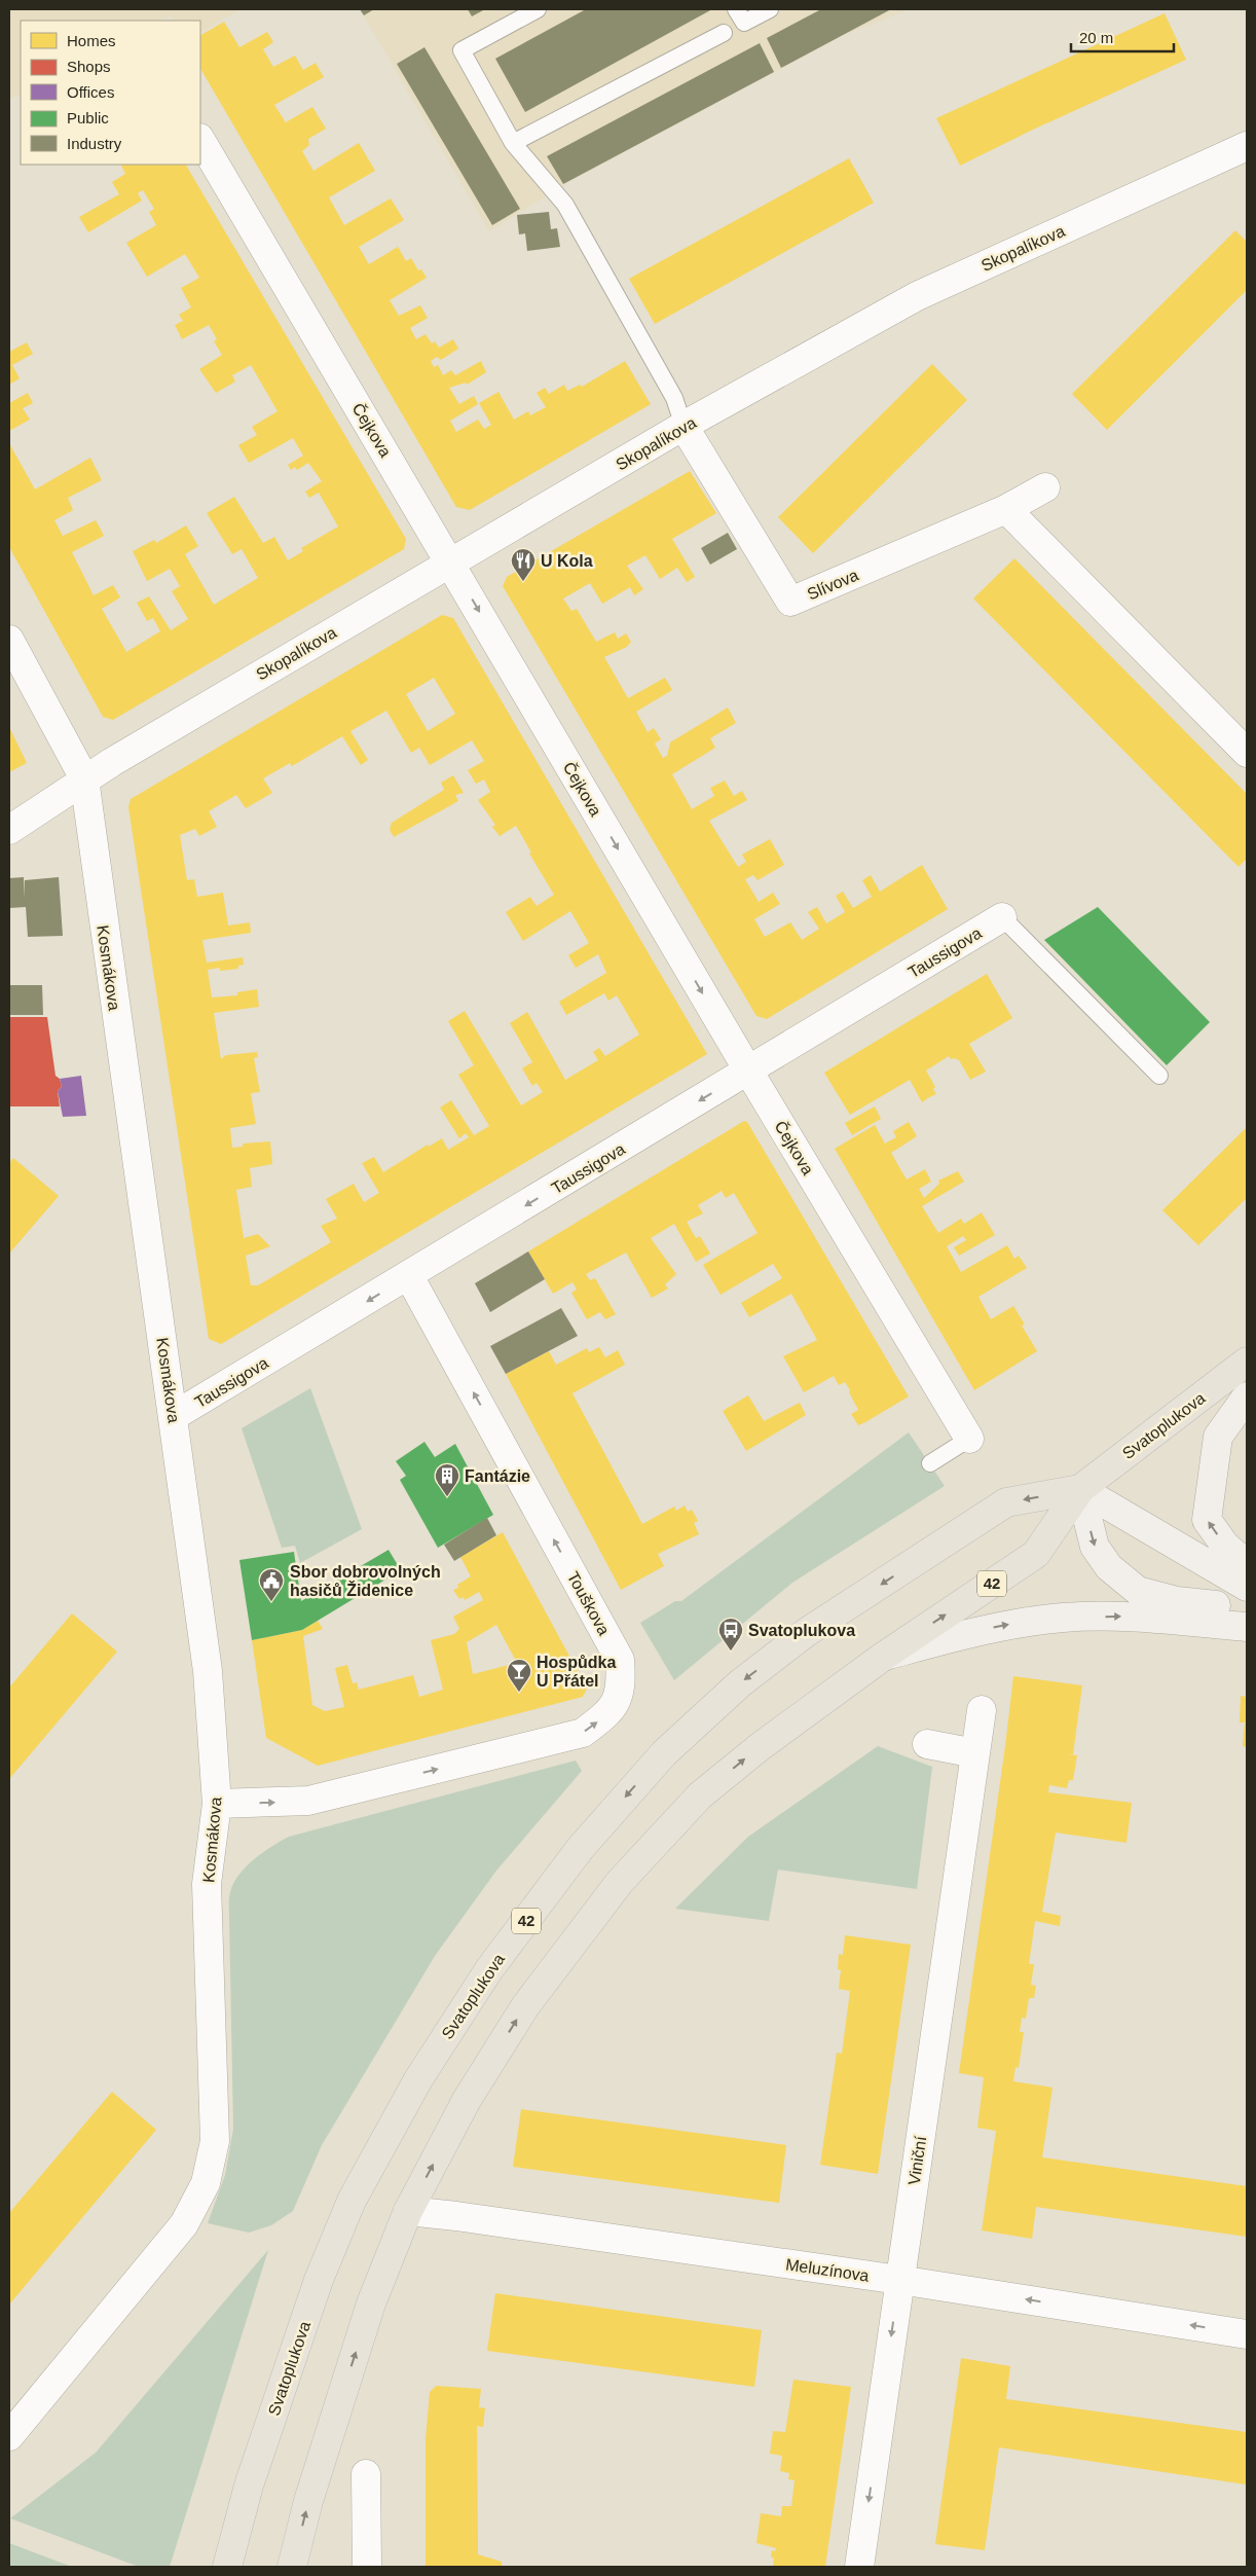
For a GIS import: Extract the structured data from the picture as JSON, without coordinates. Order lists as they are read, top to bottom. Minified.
{"streets":{"main road":["Svatoplukova","42"],"street":["Skopalíkova","Čejkova","Slívova","Taussigova","Kosmákova","Touškova","Viniční","Meluzínova"]},"crossings":[["Skopalíkova","Čejkova"],["Skopalíkova","Slívova"],["Skopalíkova","Kosmákova"],["Čejkova","Taussigova"],["Taussigova","Kosmákova"],["Taussigova","Touškova"],["Kosmákova","Touškova"],["Svatoplukova","Meluzínova"],["Viniční","Meluzínova"]],"one_way":["Čejkova","Taussigova","Meluzínova"],"places":{"restaurant":["U Kola"],"building":["Fantázie"],"public building":["Sbor dobrovolných hasičů Židenice"],"bus stop":["Svatoplukova"],"bar":["Hospůdka U Přátel"]},"legend":["Homes","Shops","Offices","Public","Industry"],"scale_bar":"20 m"}
